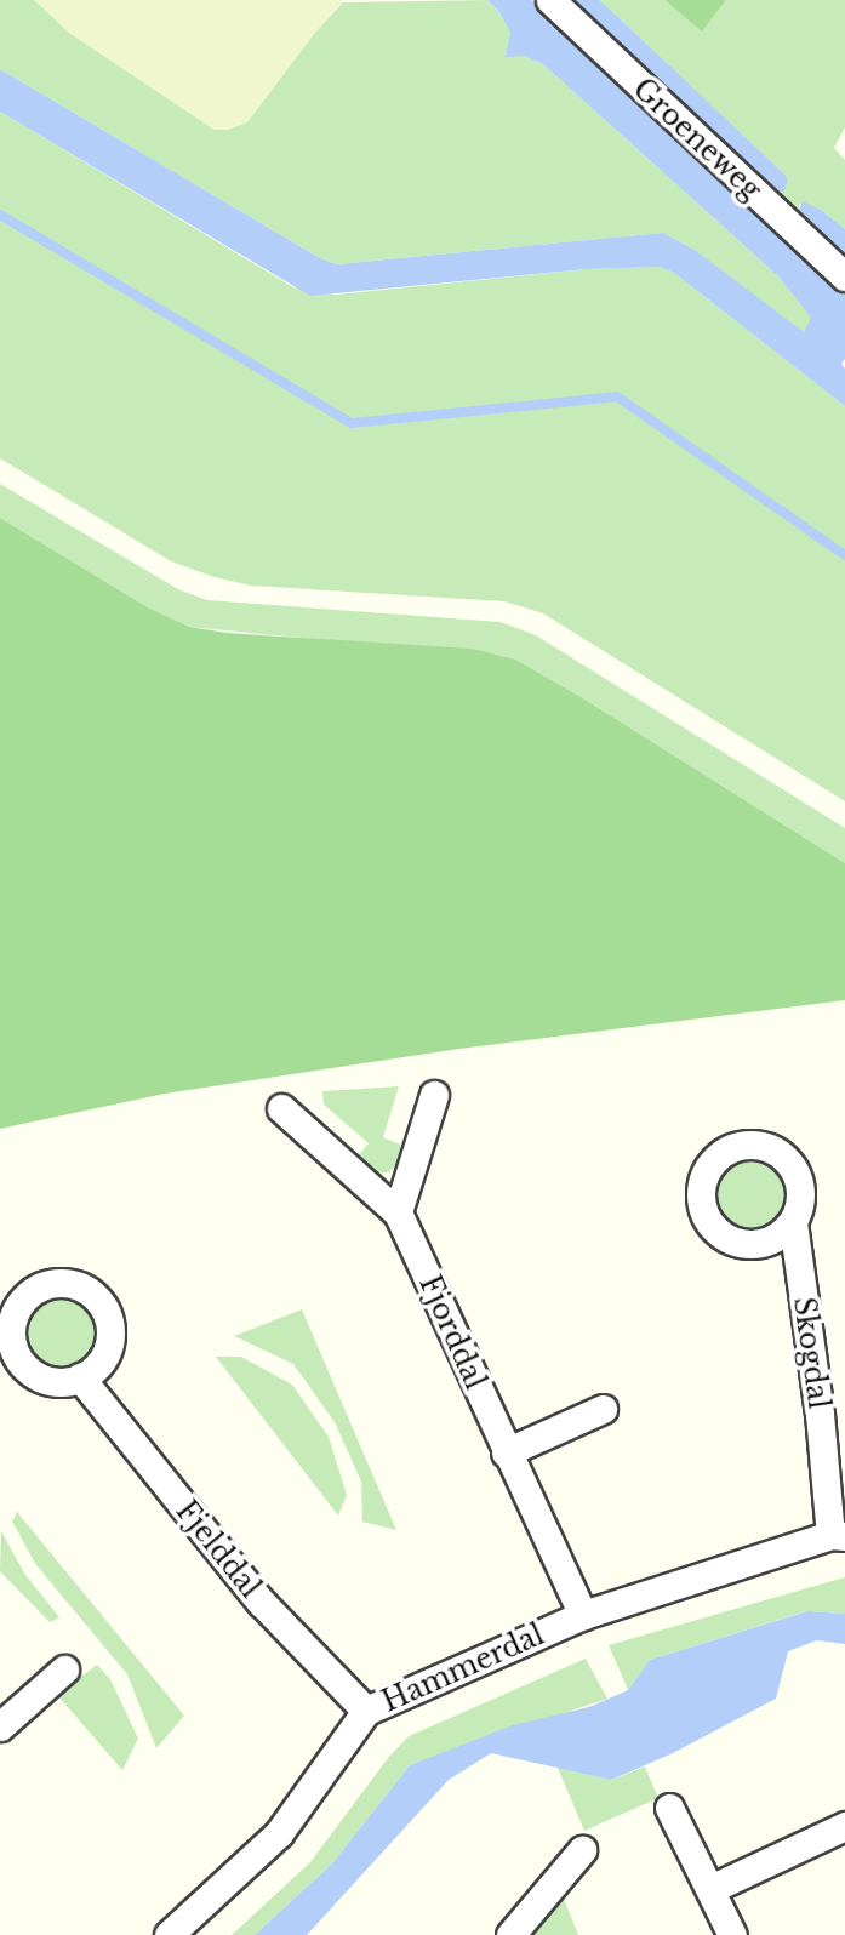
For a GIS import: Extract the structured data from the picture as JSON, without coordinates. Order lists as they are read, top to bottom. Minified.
{"streets":{"street":["Groeneweg","Fjorddal","Skogdal","Fjelddal","Hammerdal"]},"crossings":[["Fjorddal","Hammerdal"],["Skogdal","Hammerdal"],["Fjelddal","Hammerdal"]]}
